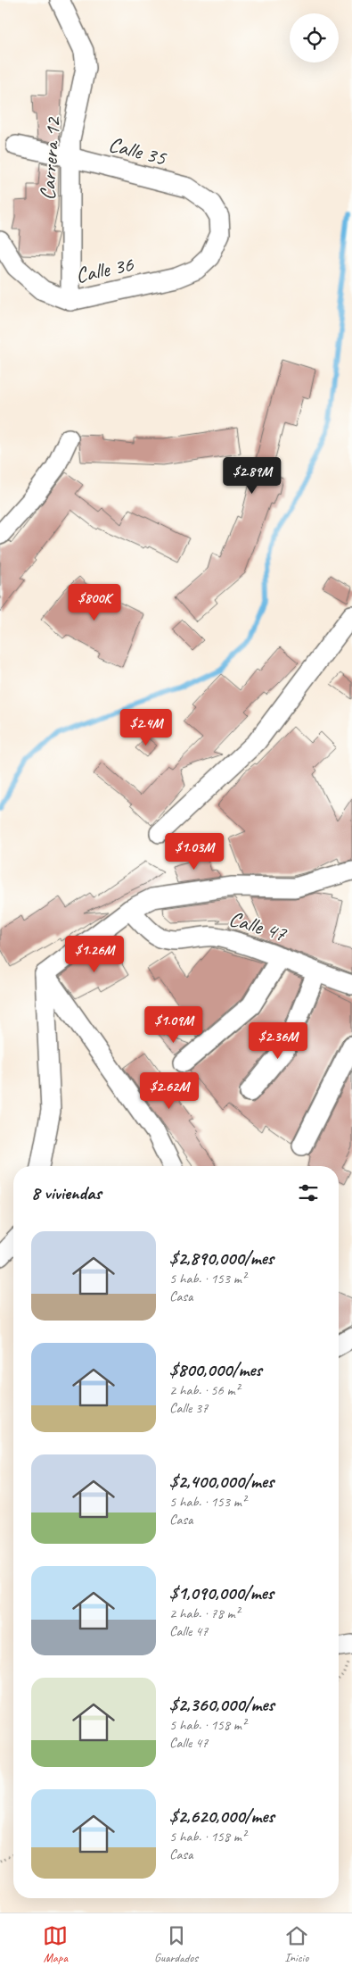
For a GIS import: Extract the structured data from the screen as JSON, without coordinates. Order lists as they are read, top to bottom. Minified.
{"streets":{"street":["Calle 35","Carrera 12","Calle 36","Calle 47"]},"crossings":[["Calle 35","Carrera 12"],["Calle 35","Calle 36"],["Carrera 12","Calle 36"]],"page":{"price":["$2.89M","$800K","$2.4M","$1.03M","$1.26M","$1.09M","$2.36M","$2.62M"],"heading":"8 viviendas","list":[{"name":"$2,890,000/mes","note":"5 hab. · 153 m² · Casa"},{"name":"$800,000/mes","note":"2 hab. · 56 m² · Calle 37"},{"name":"$2,400,000/mes","note":"5 hab. · 153 m² · Casa"},{"name":"$1,090,000/mes","note":"2 hab. · 78 m² · Calle 47"},{"name":"$2,360,000/mes","note":"5 hab. · 158 m² · Calle 47"},{"name":"$2,620,000/mes","note":"5 hab. · 158 m² · Casa"}],"tabs":["Mapa","Guardados","Inicio"]}}
